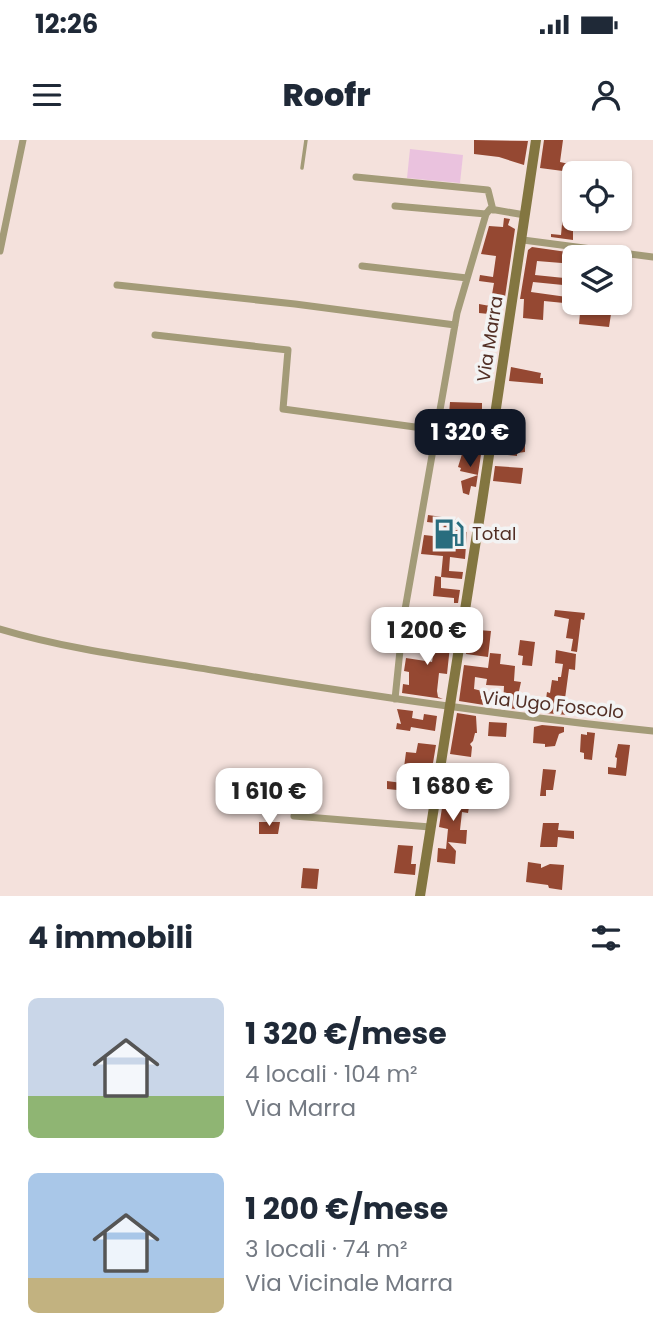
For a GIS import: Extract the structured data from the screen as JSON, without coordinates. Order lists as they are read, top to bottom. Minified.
{"streets":{"main road":["Via Marra"],"street":["Via Ugo Foscolo"]},"crossings":[["Via Marra","Via Ugo Foscolo"]],"places":{"fuel station":["Total"]},"page":{"status":"12:26","header":"Roofr","price":["1 320 €","1 200 €","1 680 €","1 610 €"],"heading":"4 immobili","list":[{"name":"1 320 €/mese","note":"4 locali · 104 m² · Via Marra"},{"name":"1 200 €/mese","note":"3 locali · 74 m² · Via Vicinale Marra"}]}}
